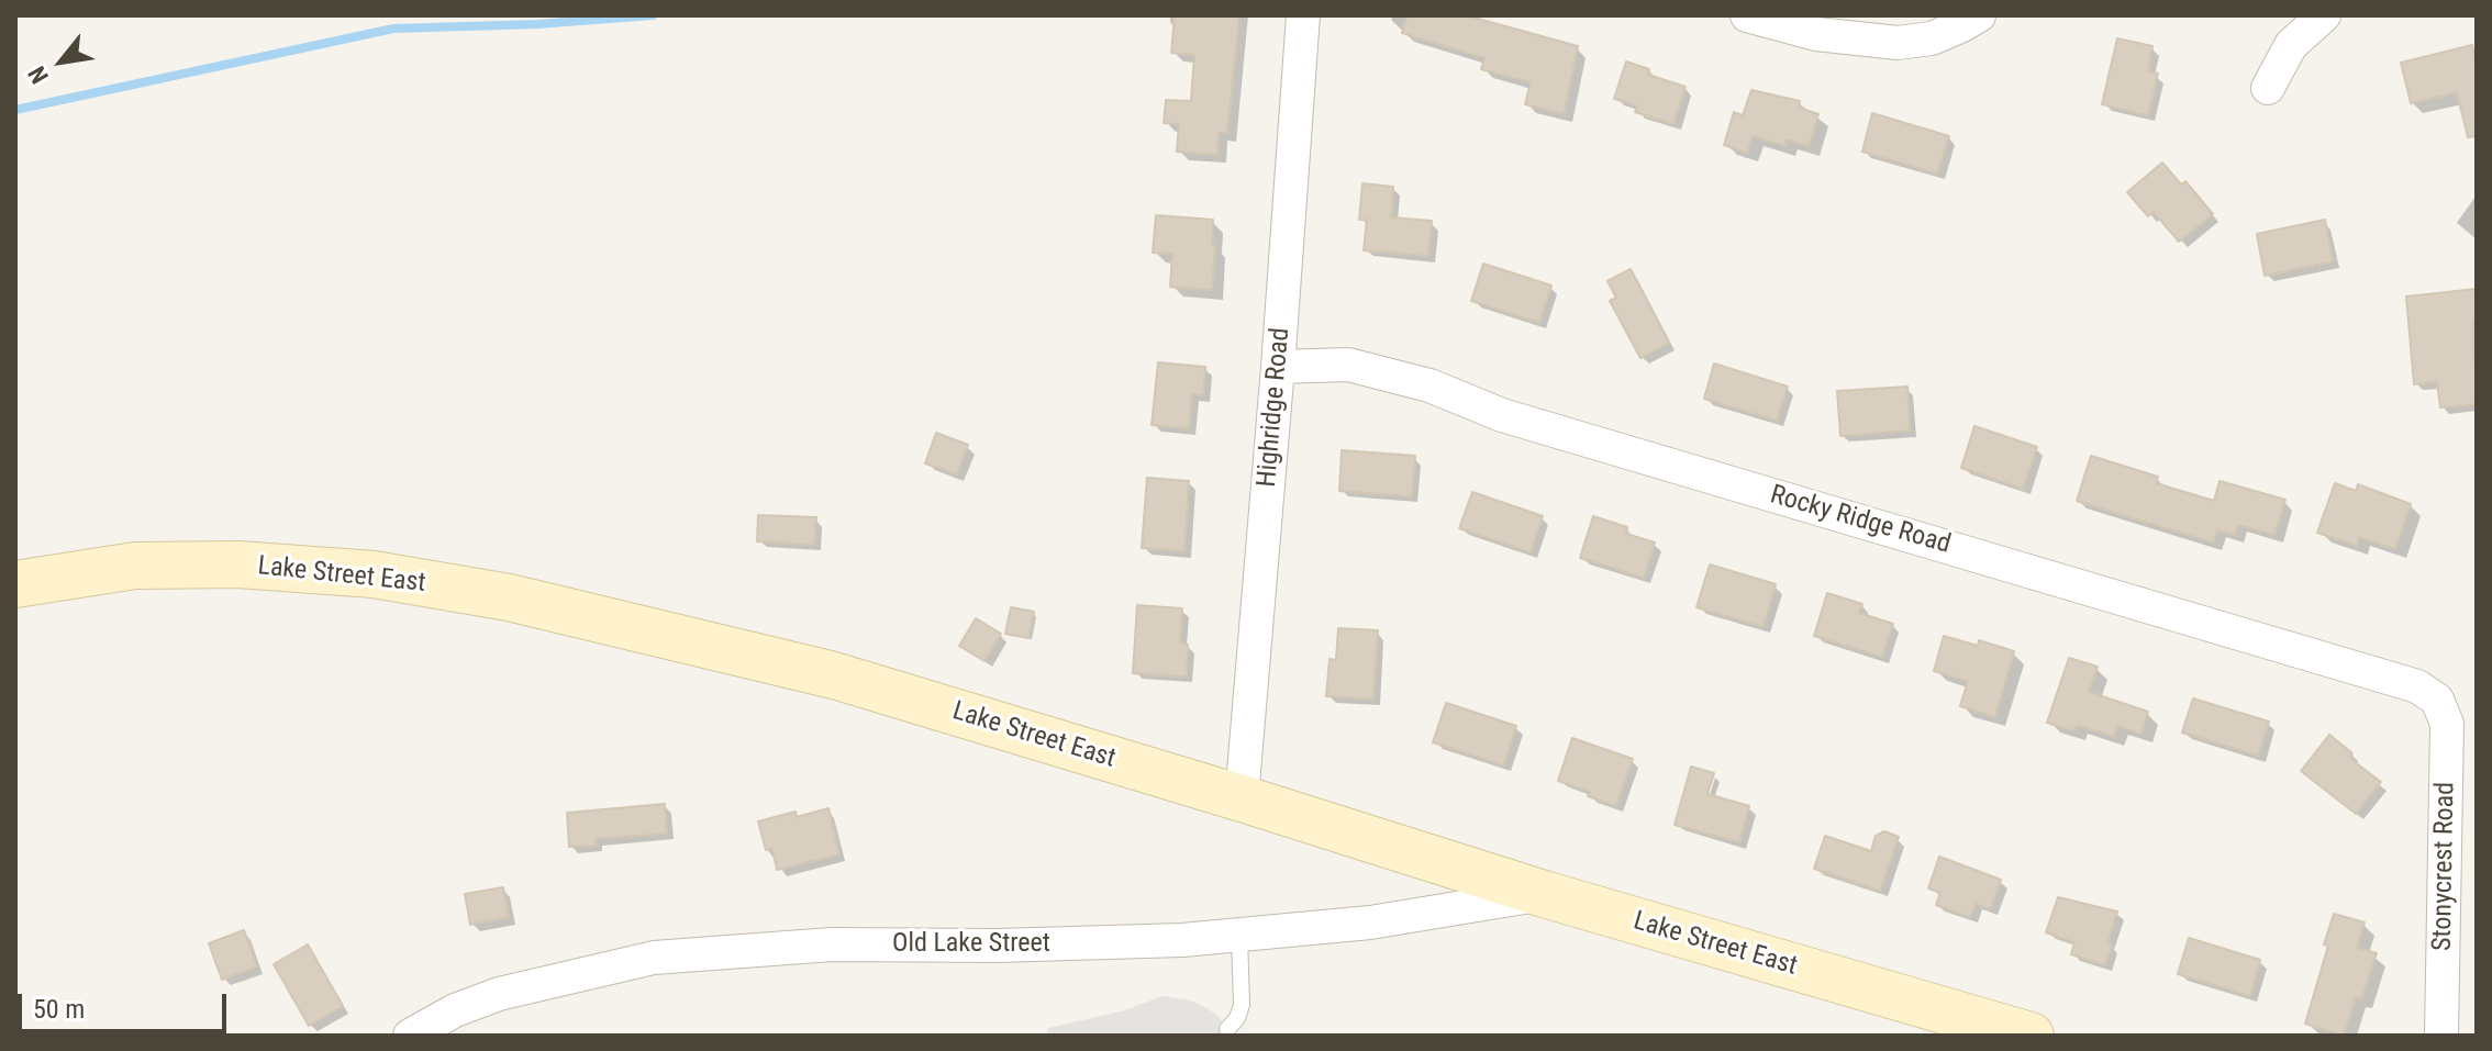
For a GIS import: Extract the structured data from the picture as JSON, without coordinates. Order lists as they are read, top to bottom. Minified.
{"streets":{"main road":["Lake Street East"],"street":["Highridge Road","Rocky Ridge Road","Stonycrest Road","Old Lake Street"]},"crossings":[["Highridge Road","Rocky Ridge Road"],["Highridge Road","Lake Street East"],["Rocky Ridge Road","Stonycrest Road"],["Lake Street East","Old Lake Street"]],"scale_bar":"50 m","north":"bottom left"}
